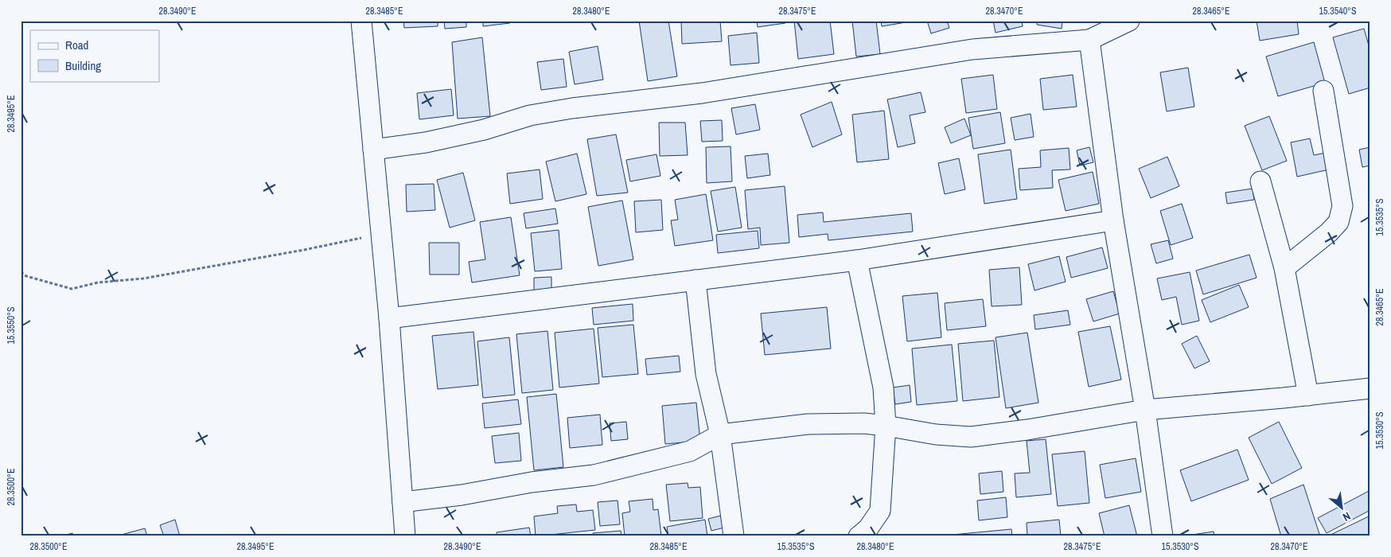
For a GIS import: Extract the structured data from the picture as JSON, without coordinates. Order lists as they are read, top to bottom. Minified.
{"legend":["Road","Building"],"north":"bottom right","coordinates":["28.3490°E","28.3485°E","28.3480°E","28.3475°E","28.3470°E","28.3465°E","15.3540°S","28.3495°E","15.3535°S","15.3550°S","15.3530°S","28.3500°E"]}
